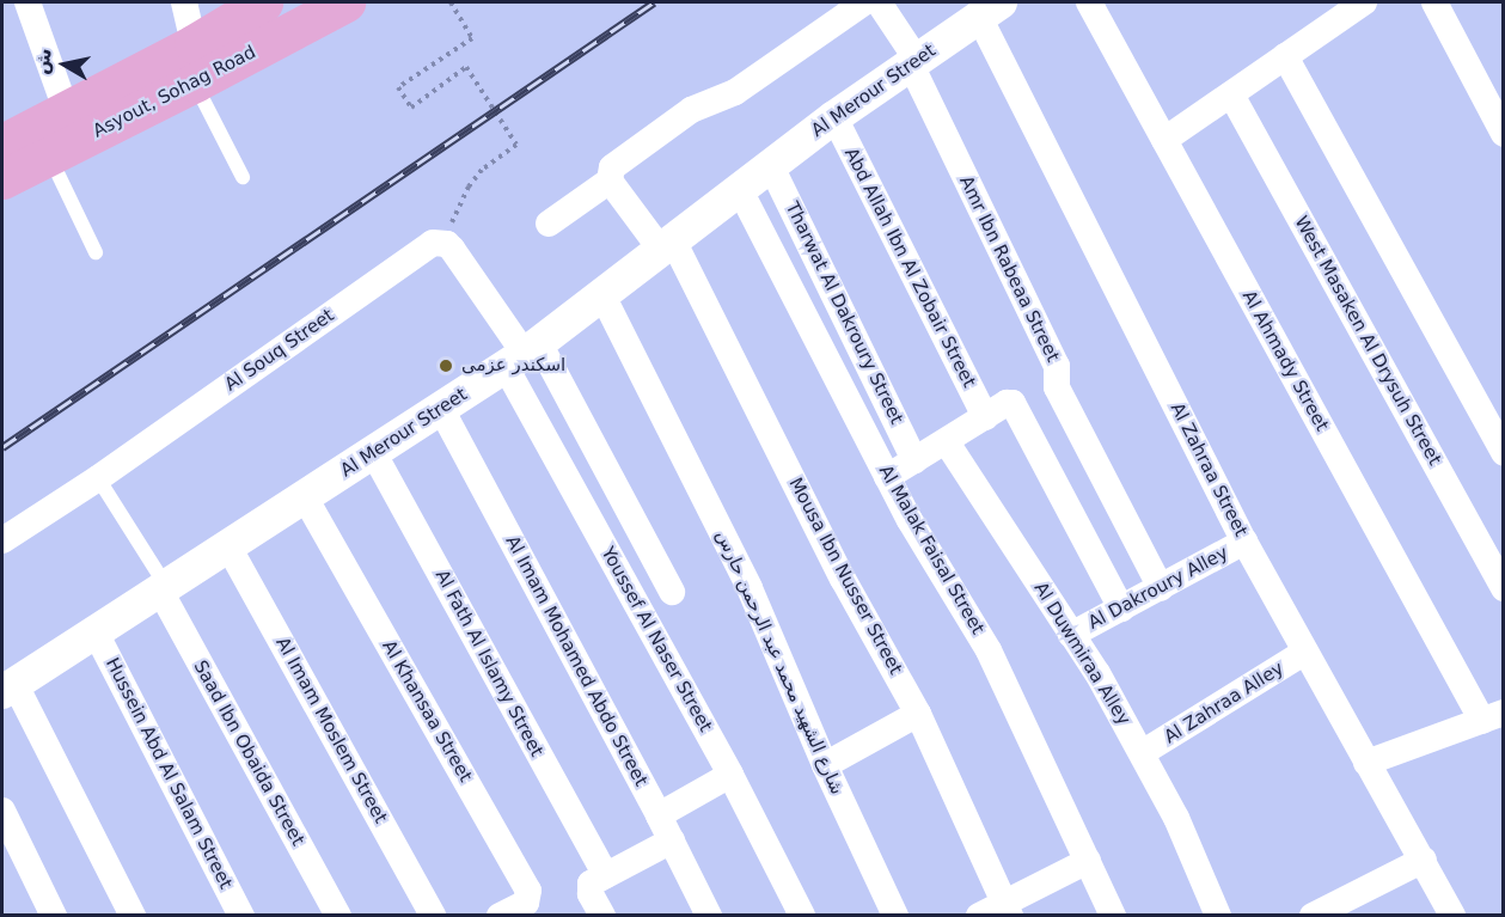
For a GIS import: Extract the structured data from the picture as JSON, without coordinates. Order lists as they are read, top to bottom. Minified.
{"streets":{"main road":["Asyout, Sohag Road"],"street":["Al Merour Street","Abd Allah Ibn Al Zobair Street","Amr Ibn Rabeaa Street","Tharwat Al Dakroury Street","West Masaken Al Drysuh Street","Al Souq Street","Al Ahmady Street","Al Zahraa Street","Al Malak Faisal Street","Mousa Ibn Nusser Street","Al Dakroury Alley","Youssef Al Naser Street","Al Duwmiraa Alley","Al Imam Mohamed Abdo Street","شارع الشهيد محمد عبد الرحمن حارس","Al Fath Al Islamy Street","Al Zahraa Alley","Al Khansaa Street","Al Imam Moslem Street","Saad Ibn Obaida Street","Hussein Abd Al Salam Street"]},"crossings":[["Al Merour Street","Abd Allah Ibn Al Zobair Street"],["Al Merour Street","Amr Ibn Rabeaa Street"],["Al Merour Street","Tharwat Al Dakroury Street"],["Al Merour Street","Al Zahraa Street"],["Al Merour Street","Al Malak Faisal Street"],["Al Merour Street","Mousa Ibn Nusser Street"],["Al Merour Street","Youssef Al Naser Street"],["Al Merour Street","Al Imam Mohamed Abdo Street"],["Al Merour Street","شارع الشهيد محمد عبد الرحمن حارس"],["Al Merour Street","Al Fath Al Islamy Street"],["Al Merour Street","Al Khansaa Street"],["Al Merour Street","Al Imam Moslem Street"],["Al Merour Street","Saad Ibn Obaida Street"],["Al Merour Street","Hussein Abd Al Salam Street"],["Amr Ibn Rabeaa Street","Al Dakroury Alley"],["Al Zahraa Street","Al Dakroury Alley"],["Al Zahraa Street","Al Zahraa Alley"],["Al Dakroury Alley","Al Duwmiraa Alley"],["Al Duwmiraa Alley","Al Zahraa Alley"]],"places":["اسكندر عزمى"],"north":"left"}
